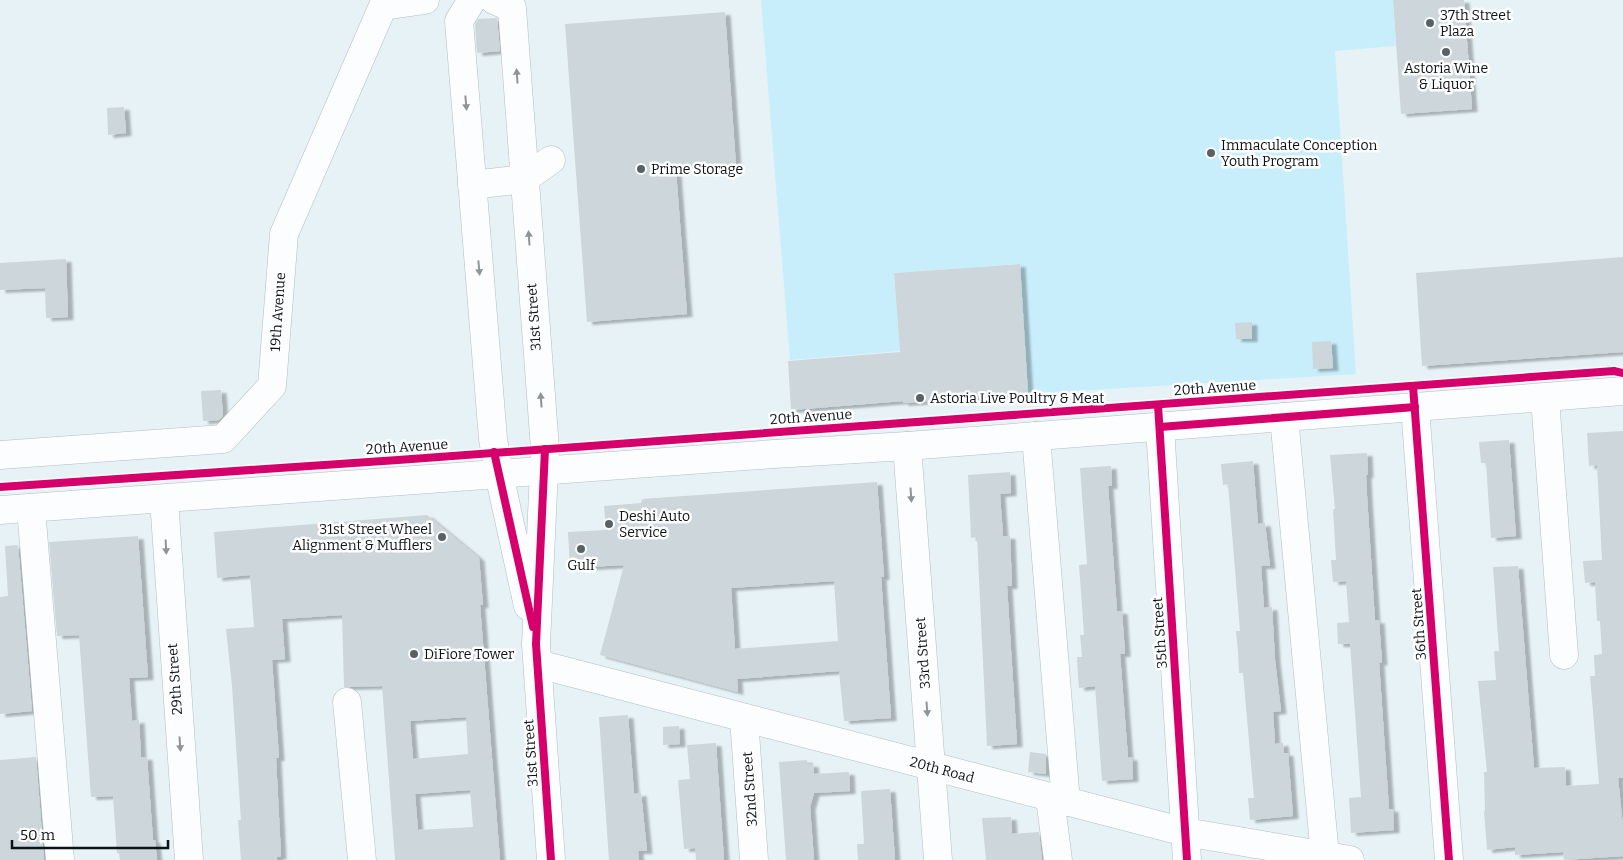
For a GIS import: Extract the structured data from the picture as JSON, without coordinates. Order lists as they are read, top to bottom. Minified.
{"streets":{"street":["19th Avenue","31st Street","36th Street","35th Street","33rd Street","29th Street","20th Road","32nd Street"],"cycle path":["20th Avenue"]},"crossings":[["31st Street","20th Road"],["35th Street","20th Road"],["33rd Street","20th Road"],["20th Road","32nd Street"]],"places":["37th Street Plaza","Astoria Wine & Liquor","Immaculate Conception Youth Program","Prime Storage","Astoria Live Poultry & Meat","Deshi Auto Service","31st Street Wheel Alignment & Mufflers","Gulf","DiFiore Tower"],"scale_bar":"50 m"}
